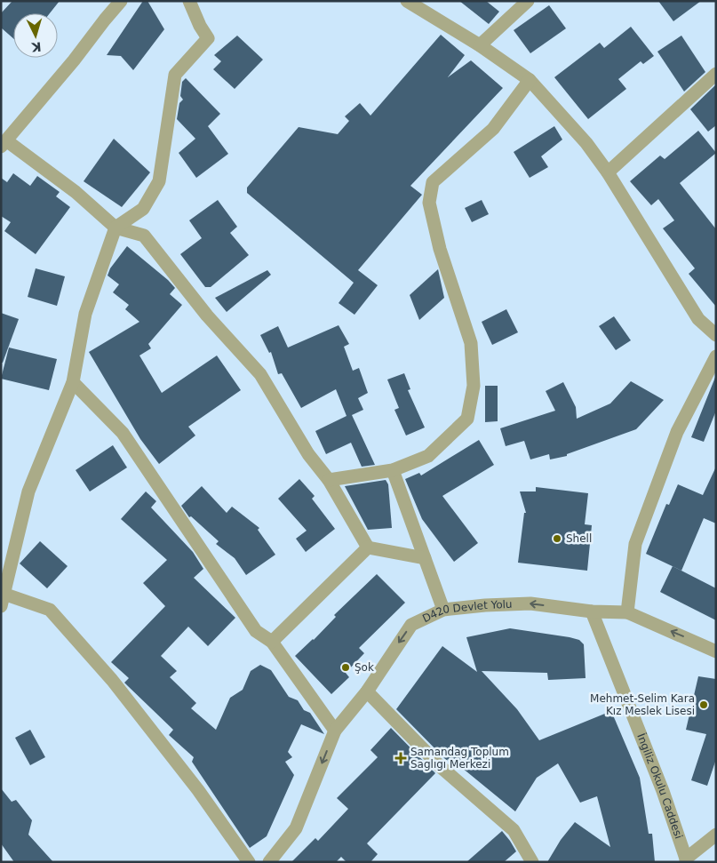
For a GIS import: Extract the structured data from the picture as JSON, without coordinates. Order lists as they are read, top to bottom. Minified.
{"streets":{"street":["D420 Devlet Yolu","İngiliz Okulu Caddesi"]},"crossings":[["D420 Devlet Yolu","İngiliz Okulu Caddesi"]],"one_way":["D420 Devlet Yolu"],"places":{"other":["Shell","Şok","Mehmet-Selim Kara Kız Meslek Lisesi"],"health":["Samandag Toplum Saglıgı Merkezi"]},"north":"bottom"}
